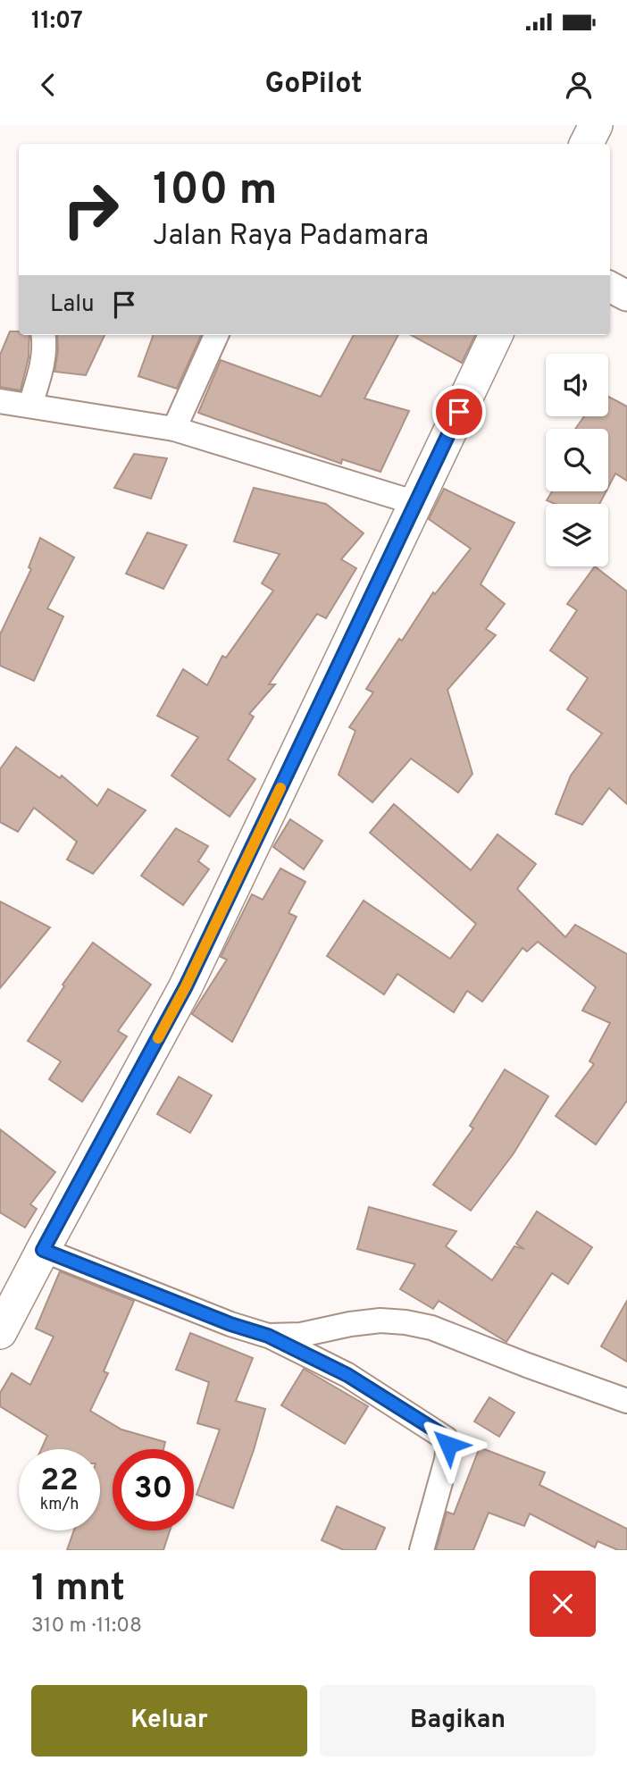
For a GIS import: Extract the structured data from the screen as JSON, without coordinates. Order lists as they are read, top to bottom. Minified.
{"page":{"status":"11:07","header":"GoPilot","turn":["100 m","Jalan Raya Padamara"],"then":"Lalu","speed":"22 km/h","limit":"30","heading":["1 mnt","310 m · 11:08"],"buttons":["Keluar","Bagikan"]}}
